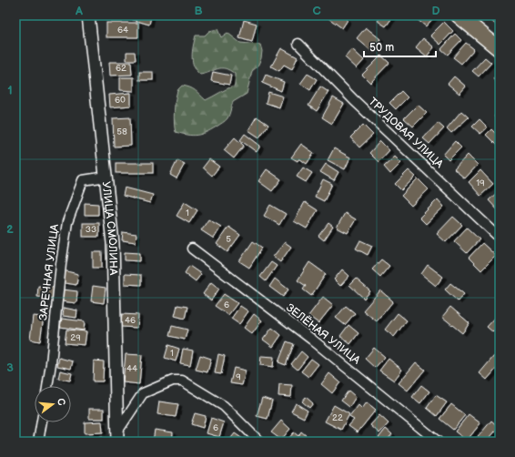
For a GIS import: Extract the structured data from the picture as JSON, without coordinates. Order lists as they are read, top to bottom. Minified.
{"streets":{"street":["ТРУДОВАЯ УЛИЦА","УЛИЦА СМОЛИНА","ЗАРЕЧНАЯ УЛИЦА","ЗЕЛЁНАЯ УЛИЦА"]},"crossings":[["УЛИЦА СМОЛИНА","ЗАРЕЧНАЯ УЛИЦА"]],"house_numbers":["64","62","60","58","19","1","33","5","6","46","29","1","44","9","22","6"],"scale_bar":"50 m","north":"right","grid":{"columns":["A","B","C","D"],"rows":["1","2","3"]}}
